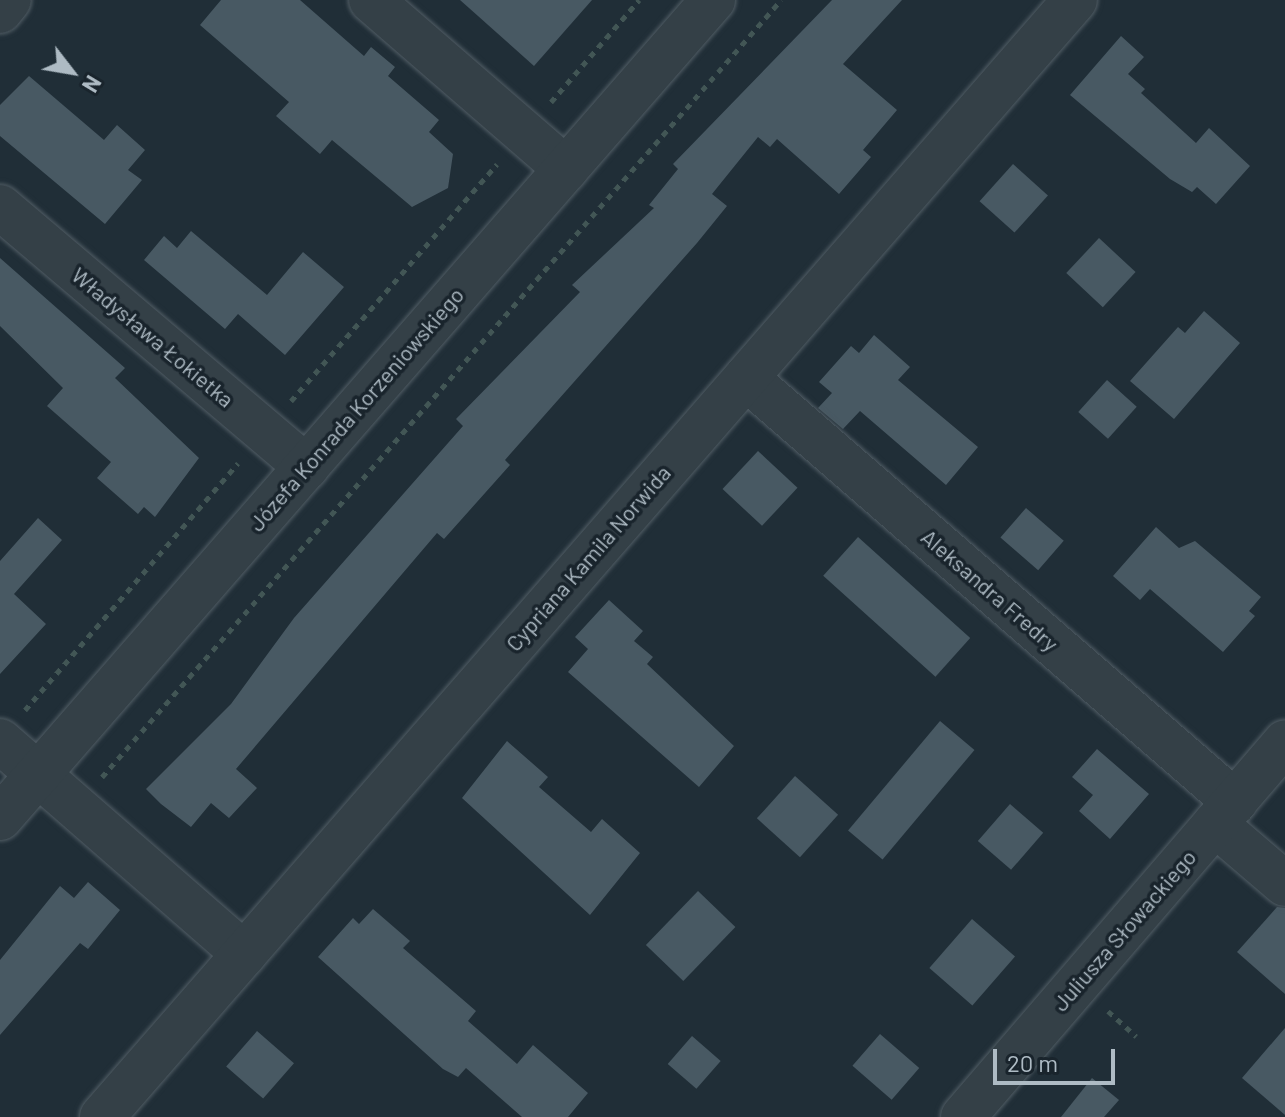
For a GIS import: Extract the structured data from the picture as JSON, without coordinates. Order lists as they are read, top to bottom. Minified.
{"streets":{"street":["Władysława Łokietka","Józefa Konrada Korzeniowskiego","Cypriana Kamila Norwida","Aleksandra Fredry","Juliusza Słowackiego"]},"crossings":[["Władysława Łokietka","Józefa Konrada Korzeniowskiego"],["Cypriana Kamila Norwida","Aleksandra Fredry"],["Aleksandra Fredry","Juliusza Słowackiego"]],"scale_bar":"20 m","north":"bottom right"}
